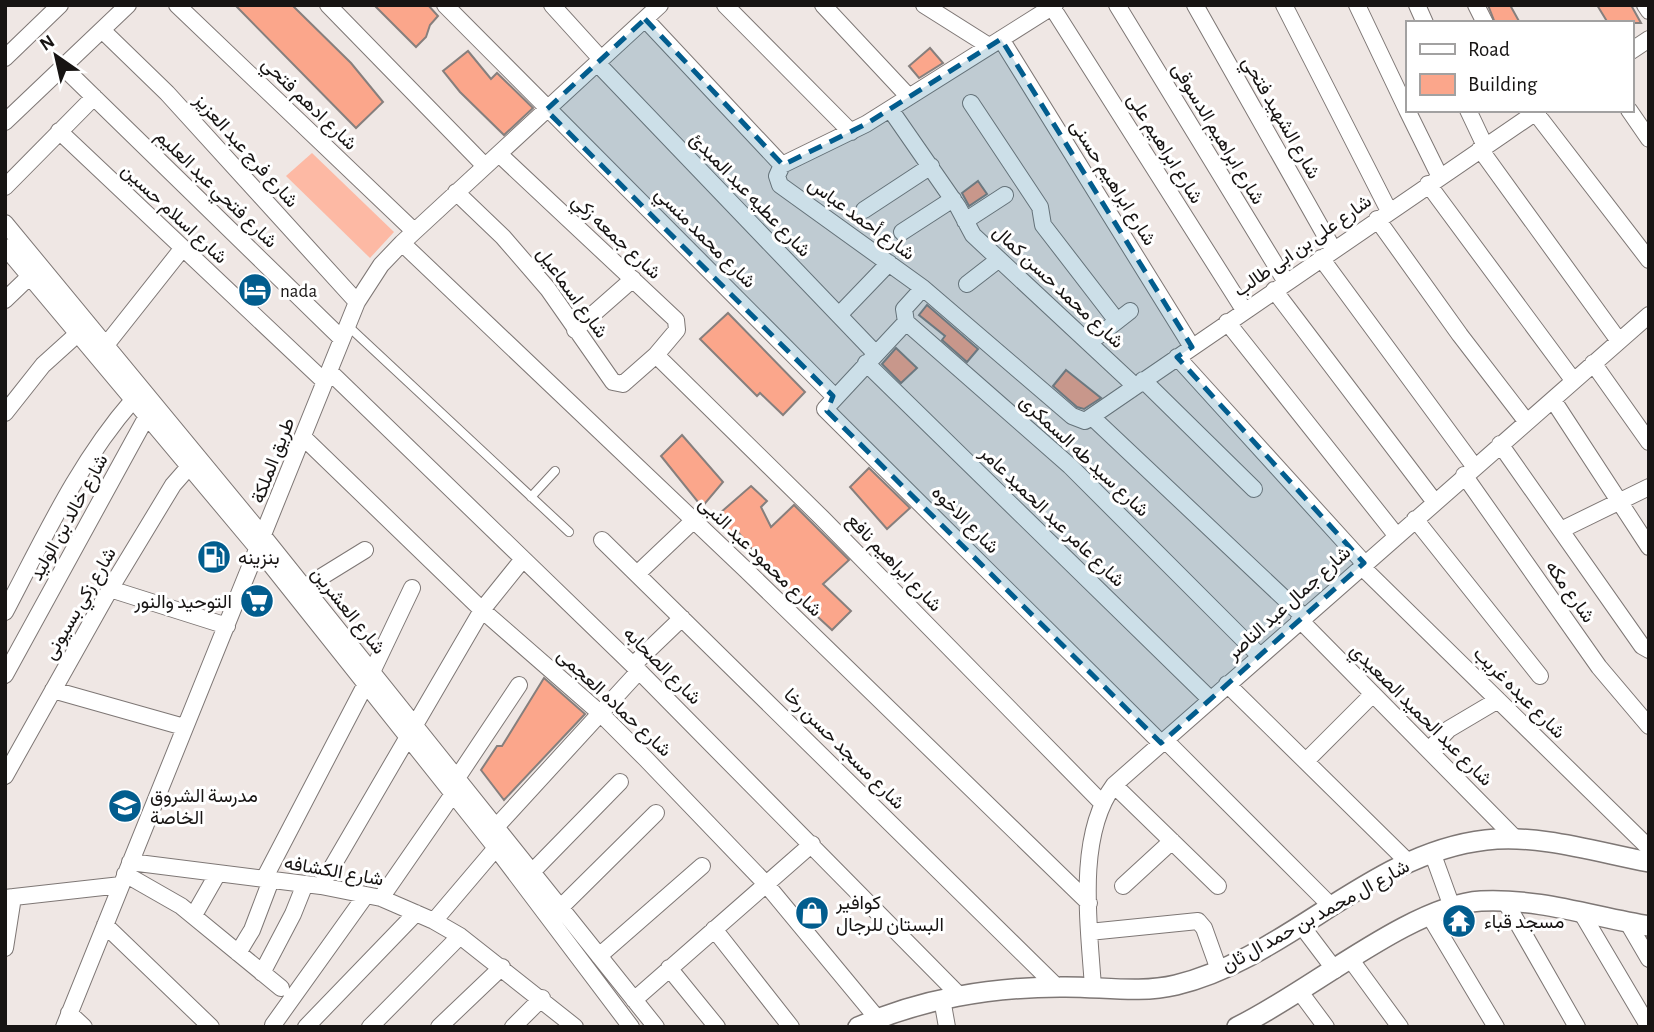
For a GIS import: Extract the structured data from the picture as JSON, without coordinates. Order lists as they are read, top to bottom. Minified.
{"streets":{"street":["شارع ادهم فتحي","شارع الشهيد فتحي","شارع ابراهيم الدسوقى","شارع ابراهيم على","شارع فرج عبد العزيز","شارع ابراهيم حسنى","شارع فتحي عبد العليم","شارع عطيه عبد المبدئ","شارع اسلام حسين","شارع أحمد عباس","شارع جمعه زكي","شارع محمد منسي","شارع على بن ابى طالب","شارع محمد حسن كمال","شارع اسماعيل","شارع سيد طه السمكرى","طريق الملكة","شارع عامر عبد الحميد عامر","شارع خالد بن الوليد","شارع الاخوه","شارع محمود عبد النبى","شارع ابراهيم نافع","شارع مكه","شارع جمال عبد الناصر","شارع زكي بسيونى","شارع العشرين","شارع الصحابه","شارع عبده غريب","شارع حماده العجمى","شارع عبد الحميد الصعيدي","شارع مسجد حسن رخا","شارع الكشافه","شارع ال محمد بن حمد ال ثان"]},"crossings":[["شارع ادهم فتحي","طريق الملكة"],["شارع الشهيد فتحي","شارع على بن ابى طالب"],["شارع الشهيد فتحي","شارع مكه"],["شارع الشهيد فتحي","شارع جمال عبد الناصر"],["شارع ابراهيم الدسوقى","شارع على بن ابى طالب"],["شارع ابراهيم الدسوقى","شارع جمال عبد الناصر"],["شارع ابراهيم على","شارع على بن ابى طالب"],["شارع فرج عبد العزيز","طريق الملكة"],["شارع ابراهيم حسنى","شارع على بن ابى طالب"],["شارع فتحي عبد العليم","طريق الملكة"],["شارع عطيه عبد المبدئ","طريق الملكة"],["شارع عطيه عبد المبدئ","شارع عامر عبد الحميد عامر"],["شارع اسلام حسين","طريق الملكة"],["شارع اسلام حسين","شارع الصحابه"],["شارع أحمد عباس","شارع على بن ابى طالب"],["شارع أحمد عباس","طريق الملكة"],["شارع أحمد عباس","شارع عبد الحميد الصعيدي"],["شارع جمعه زكي","شارع اسماعيل"],["شارع جمعه زكي","طريق الملكة"],["شارع جمعه زكي","شارع ابراهيم نافع"],["شارع محمد منسي","طريق الملكة"],["شارع محمد منسي","شارع الاخوه"],["شارع على بن ابى طالب","شارع محمد حسن كمال"],["شارع على بن ابى طالب","شارع عبده غريب"],["شارع على بن ابى طالب","شارع عبد الحميد الصعيدي"],["شارع اسماعيل","طريق الملكة"],["شارع اسماعيل","شارع ابراهيم نافع"],["شارع سيد طه السمكرى","شارع جمال عبد الناصر"],["طريق الملكة","شارع محمود عبد النبى"],["طريق الملكة","شارع العشرين"],["طريق الملكة","شارع الصحابه"],["طريق الملكة","شارع حماده العجمى"],["طريق الملكة","شارع الكشافه"],["شارع عامر عبد الحميد عامر","شارع جمال عبد الناصر"],["شارع خالد بن الوليد","شارع العشرين"],["شارع الاخوه","شارع جمال عبد الناصر"],["شارع محمود عبد النبى","شارع جمال عبد الناصر"],["شارع ابراهيم نافع","شارع جمال عبد الناصر"],["شارع مكه","شارع جمال عبد الناصر"],["شارع جمال عبد الناصر","شارع عبده غريب"],["شارع جمال عبد الناصر","شارع عبد الحميد الصعيدي"],["شارع جمال عبد الناصر","شارع ال محمد بن حمد ال ثان"],["شارع زكي بسيونى","شارع العشرين"],["شارع الصحابه","شارع ال محمد بن حمد ال ثان"],["شارع حماده العجمى","شارع ال محمد بن حمد ال ثان"],["شارع عبد الحميد الصعيدي","شارع ال محمد بن حمد ال ثان"],["شارع مسجد حسن رخا","شارع ال محمد بن حمد ال ثان"]],"places":{"hotel":["nada"],"fuel station":["بنزينه"],"supermarket":["التوحيد والنور"],"school or university":["مدرسة الشروق الخاصة"],"shop":["كوافير البستان للرجال"],"temple":["مسجد قباء"]},"legend":["Road","Building"],"north":"top left"}
